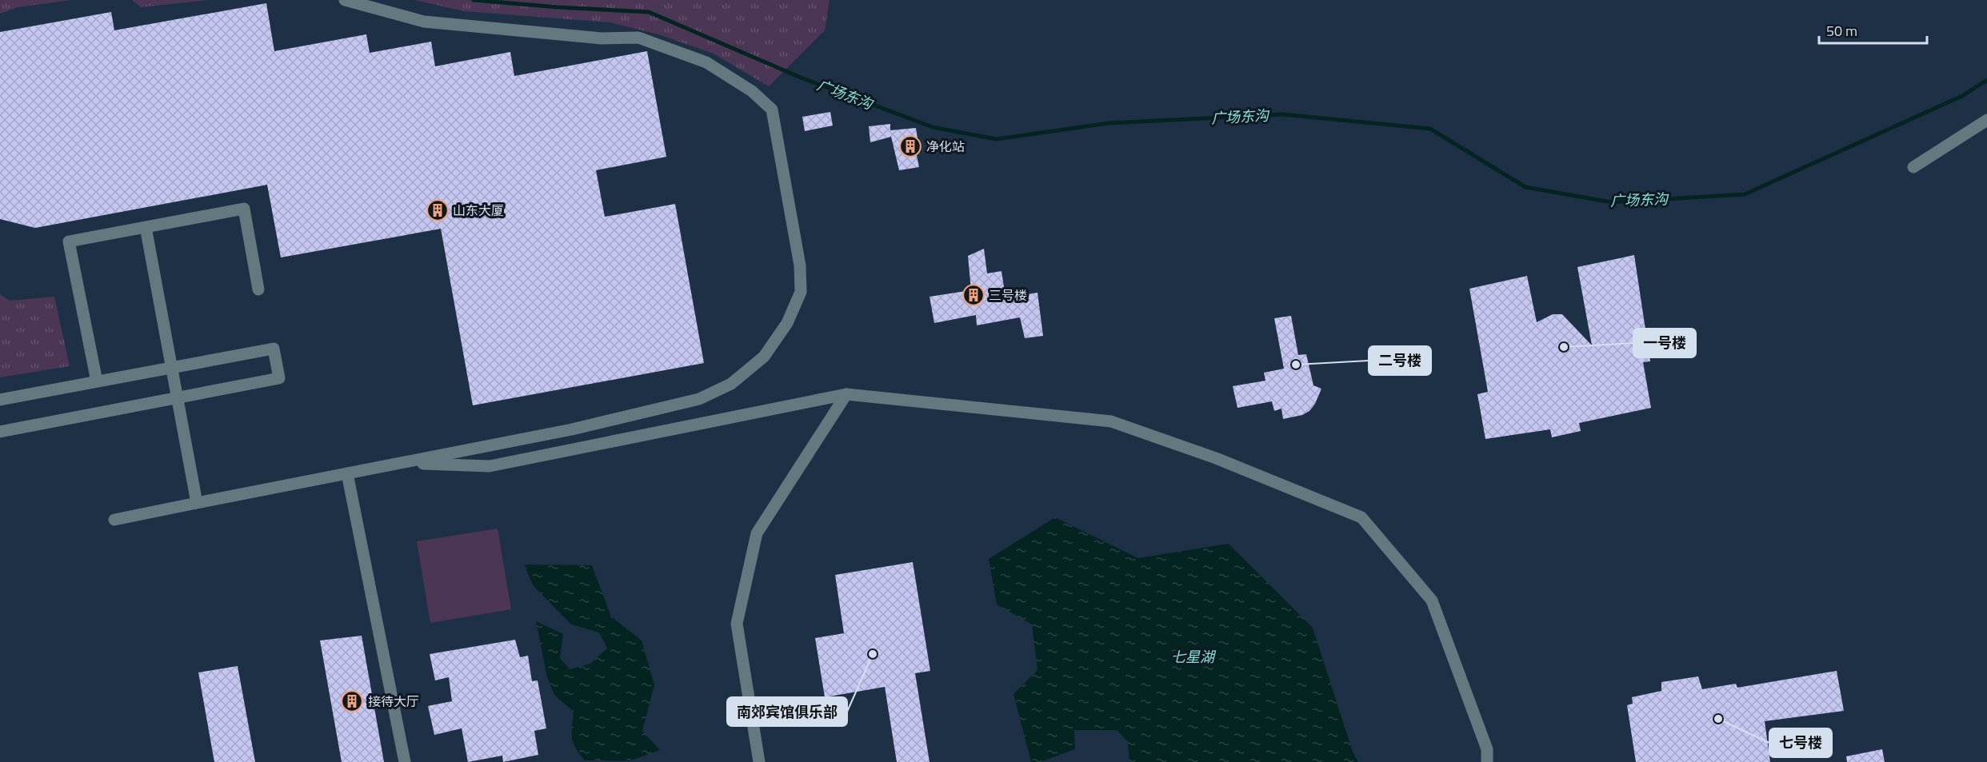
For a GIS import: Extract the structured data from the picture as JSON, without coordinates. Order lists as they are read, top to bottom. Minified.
{"water":["广场东沟","七星湖"],"places":{"building":["净化站","山东大厦","三号楼","接待大厅"],"other":["一号楼","二号楼","南郊宾馆俱乐部","七号楼"]},"scale_bar":"50 m"}
